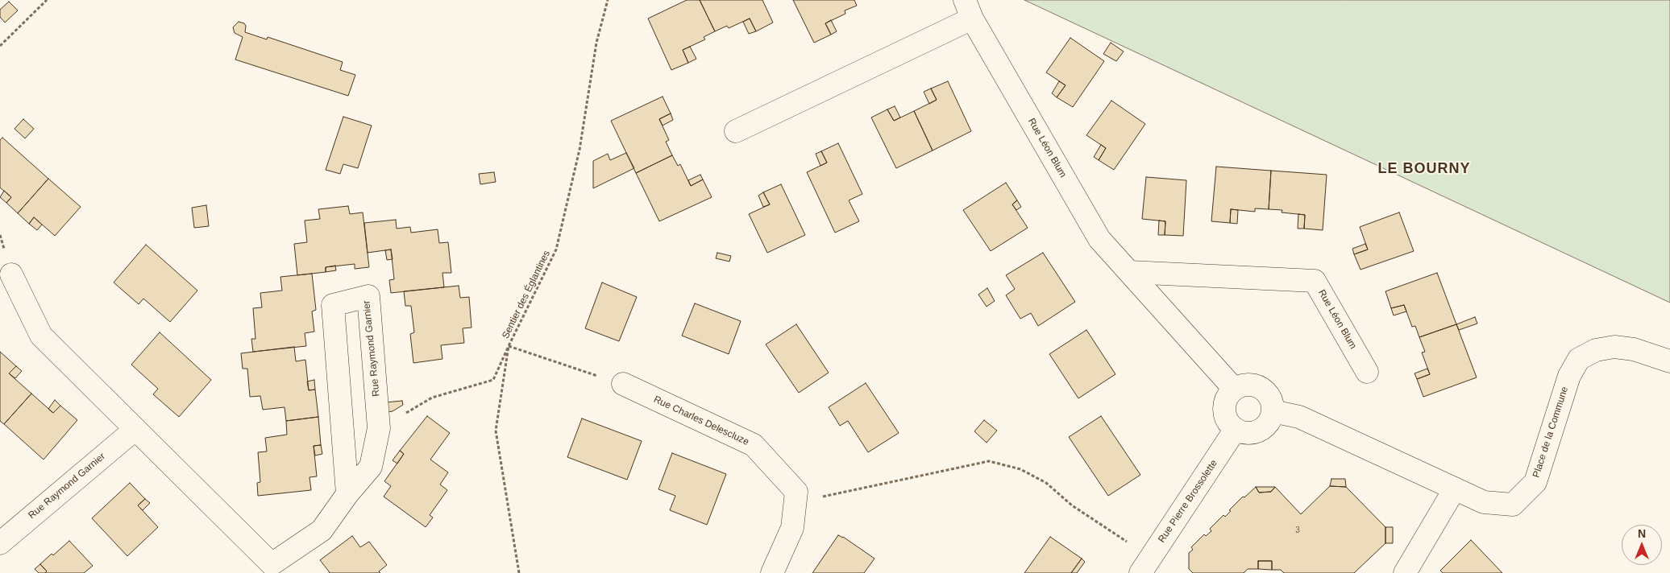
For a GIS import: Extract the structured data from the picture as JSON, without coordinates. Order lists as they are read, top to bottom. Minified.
{"streets":{"street":["Rue Léon Blum","Rue Raymond Garnier","Rue Charles Delescluze","Place de la Commune","Rue Pierre Brossolette"],"path":["Sentier des Églantines"]},"crossings":[["Rue Léon Blum","Place de la Commune"],["Rue Léon Blum","Rue Pierre Brossolette"],["Place de la Commune","Rue Pierre Brossolette"]],"districts":["LE BOURNY"],"house_numbers":["3"],"north":"top"}
